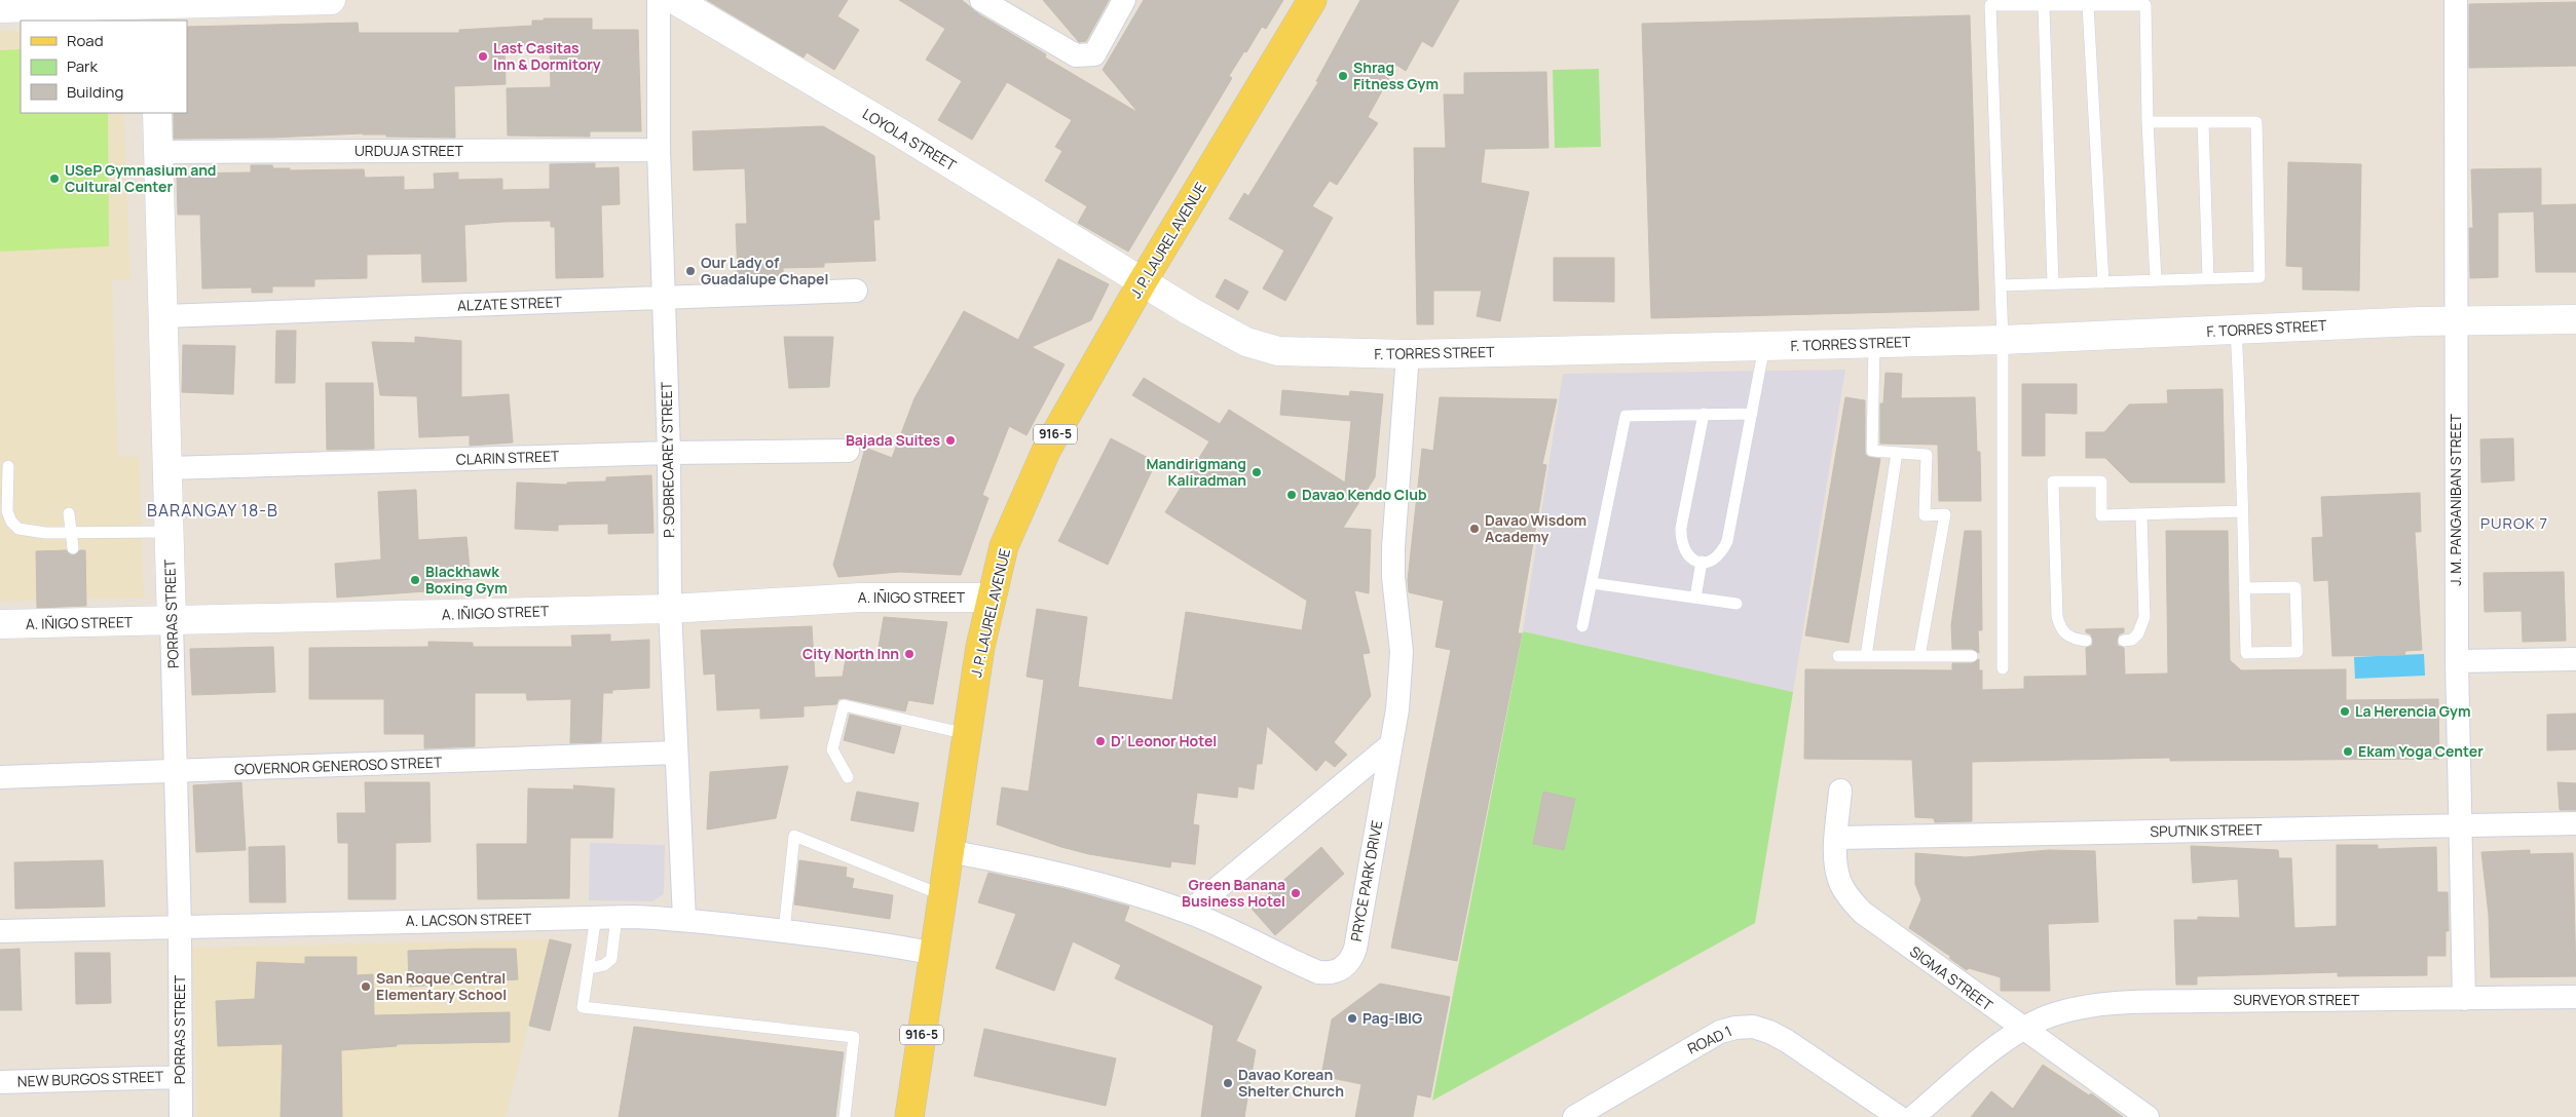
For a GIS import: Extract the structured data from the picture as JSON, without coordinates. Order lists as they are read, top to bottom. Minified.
{"streets":{"main road":["LOYOLA STREET","J. P. LAUREL AVENUE","F. TORRES STREET","916-5","A. IÑIGO STREET","PORRAS STREET"],"street":["URDUJA STREET","ALZATE STREET","CLARIN STREET","P. SOBRECAREY STREET","J. M. PANGANIBAN STREET","GOVERNOR GENEROSO STREET","SPUTNIK STREET","PRYCE PARK DRIVE","A. LACSON STREET","SIGMA STREET","SURVEYOR STREET","ROAD 1","NEW BURGOS STREET"]},"crossings":[["LOYOLA STREET","J. P. LAUREL AVENUE"],["LOYOLA STREET","F. TORRES STREET"],["URDUJA STREET","P. SOBRECAREY STREET"],["URDUJA STREET","PORRAS STREET"],["J. P. LAUREL AVENUE","F. TORRES STREET"],["J. P. LAUREL AVENUE","A. IÑIGO STREET"],["J. P. LAUREL AVENUE","PRYCE PARK DRIVE"],["J. P. LAUREL AVENUE","A. LACSON STREET"],["ALZATE STREET","P. SOBRECAREY STREET"],["ALZATE STREET","PORRAS STREET"],["F. TORRES STREET","J. M. PANGANIBAN STREET"],["F. TORRES STREET","PRYCE PARK DRIVE"],["CLARIN STREET","P. SOBRECAREY STREET"],["CLARIN STREET","PORRAS STREET"],["P. SOBRECAREY STREET","A. IÑIGO STREET"],["P. SOBRECAREY STREET","GOVERNOR GENEROSO STREET"],["P. SOBRECAREY STREET","A. LACSON STREET"],["J. M. PANGANIBAN STREET","SPUTNIK STREET"],["J. M. PANGANIBAN STREET","SURVEYOR STREET"],["A. IÑIGO STREET","PORRAS STREET"],["PORRAS STREET","GOVERNOR GENEROSO STREET"],["PORRAS STREET","A. LACSON STREET"],["PORRAS STREET","NEW BURGOS STREET"],["SPUTNIK STREET","SIGMA STREET"],["SIGMA STREET","SURVEYOR STREET"]],"districts":["BARANGAY 18-B","PUROK 7"],"places":["Last Casitas Inn & Dormitory","Shrag Fitness Gym","USeP Gymnasium and Cultural Center","Our Lady of Guadalupe Chapel","Bajada Suites","Mandirigmang Kaliradman","Davao Kendo Club","Davao Wisdom Academy","Blackhawk Boxing Gym","City North Inn","La Herencia Gym","D' Leonor Hotel","Ekam Yoga Center","Green Banana Business Hotel","San Roque Central Elementary School","Pag-IBIG","Davao Korean Shelter Church"],"legend":["Road","Park","Building"]}
